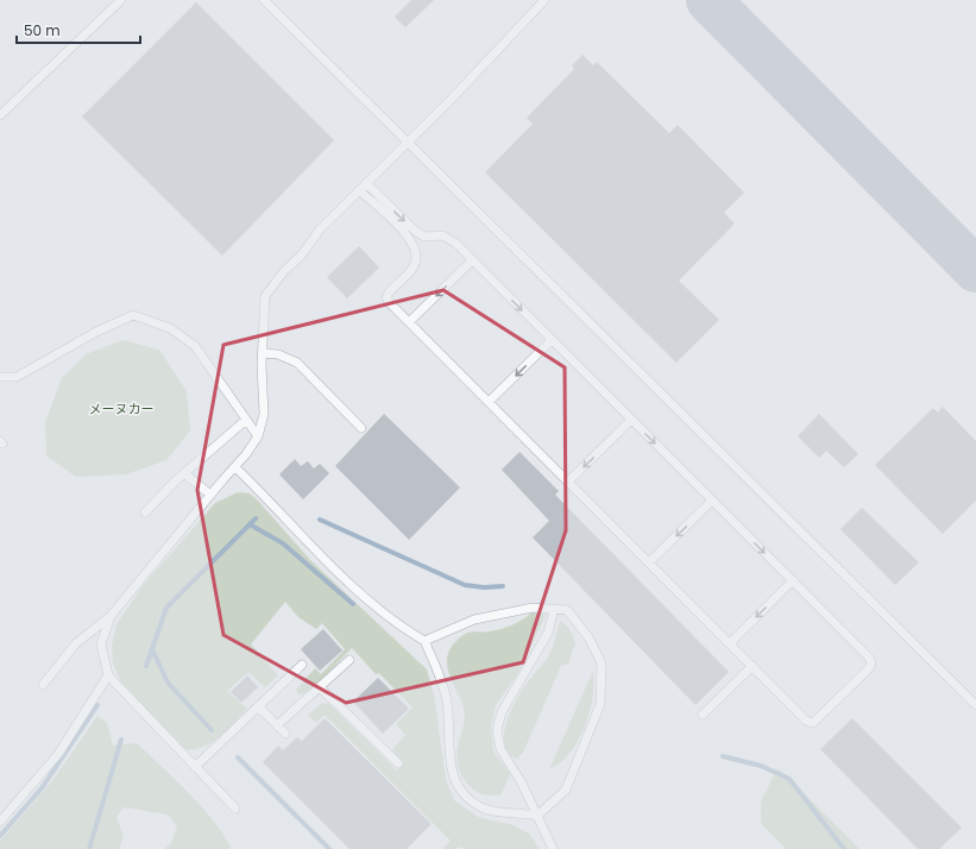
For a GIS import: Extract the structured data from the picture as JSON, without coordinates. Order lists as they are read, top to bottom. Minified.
{"parks":["メーヌカー"],"scale_bar":"50 m"}
